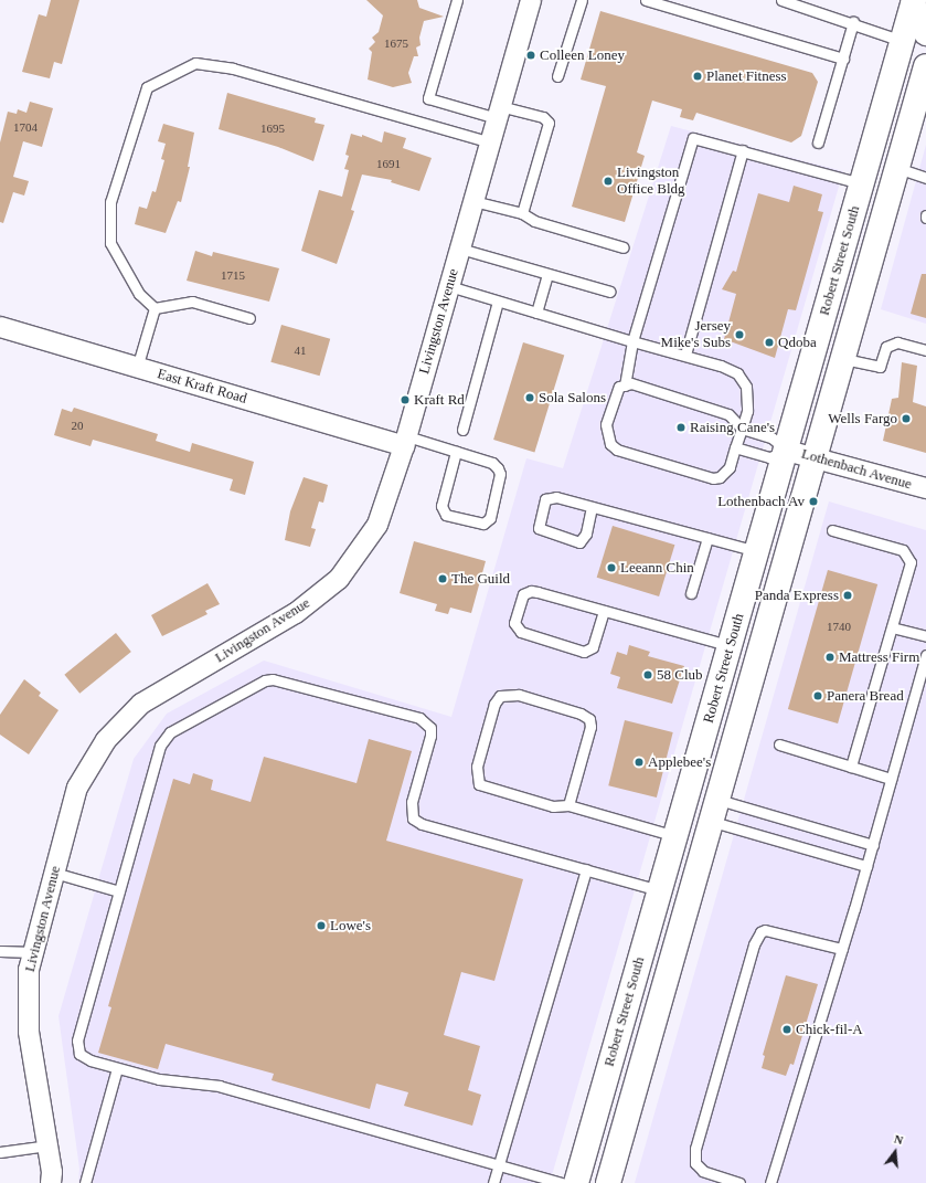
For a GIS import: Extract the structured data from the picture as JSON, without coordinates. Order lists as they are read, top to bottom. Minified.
{"streets":{"main road":["Robert Street South"],"street":["Livingston Avenue","East Kraft Road","Lothenbach Avenue"]},"crossings":[["Robert Street South","Lothenbach Avenue"],["Livingston Avenue","East Kraft Road"]],"places":["Colleen Loney","Planet Fitness","Livingston Office Bldg","Jersey Mike's Subs","Qdoba","Sola Salons","Kraft Rd","Wells Fargo","Raising Cane's","Lothenbach Av","Leeann Chin","The Guild","Panda Express","Mattress Firm","58 Club","Panera Bread","Applebee's","Lowe's","Chick-fil-A"],"house_numbers":["1675","1704","1695","1691","1715","41","20","1740"],"north":"top"}
